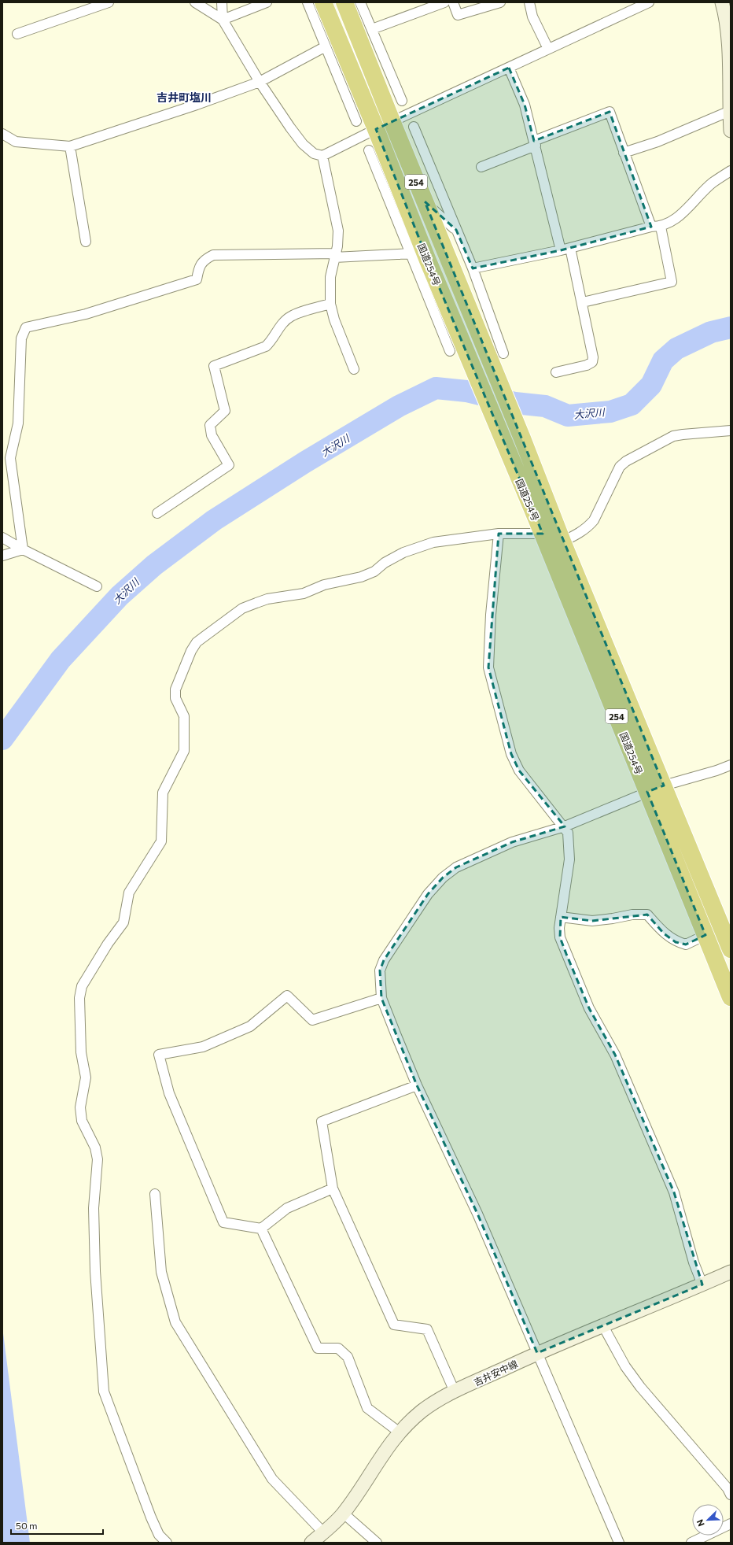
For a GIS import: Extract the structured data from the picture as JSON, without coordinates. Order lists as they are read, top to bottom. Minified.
{"streets":{"highway":["254","国道254号"],"main road":["吉井安中線"]},"districts":["吉井町塩川"],"water":["大沢川"],"scale_bar":"50 m","north":"bottom left"}
